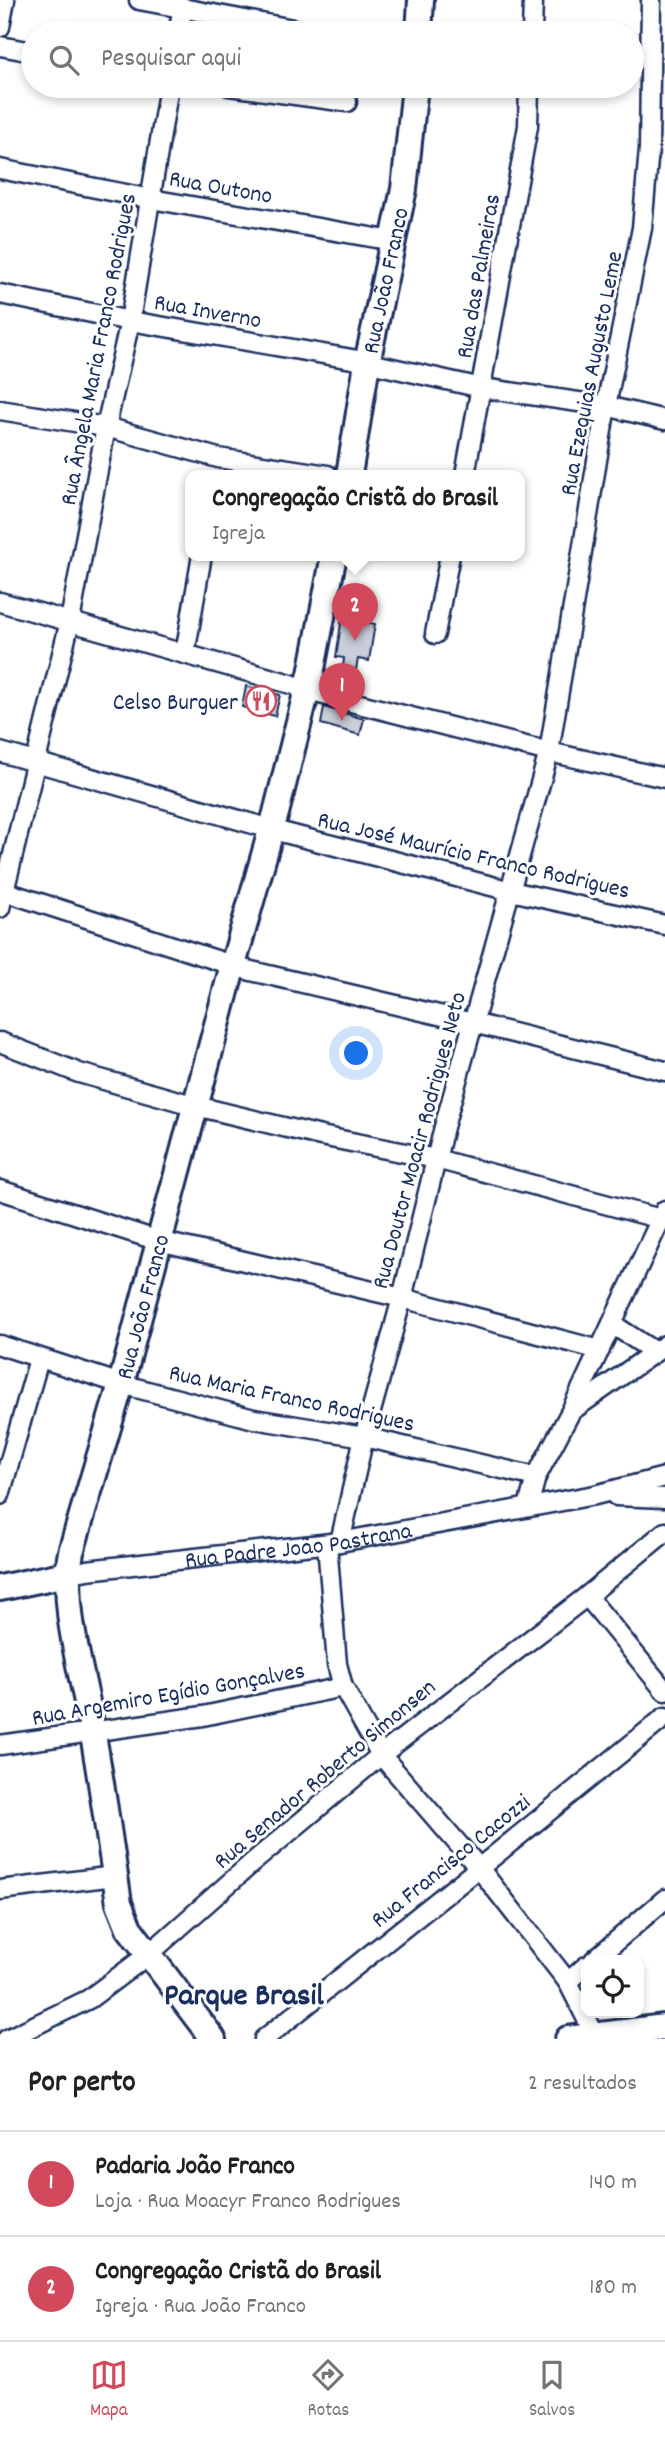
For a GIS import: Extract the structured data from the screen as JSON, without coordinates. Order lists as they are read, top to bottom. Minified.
{"streets":{"street":["Rua Outono","Rua das Palmeiras","Rua João Franco","Rua Inverno","Rua Ângela Maria Franco Rodrigues","Rua Ezequias Augusto Leme","Rua José Maurício Franco Rodrigues","Rua Doutor Moacir Rodrigues Neto","Rua Maria Franco Rodrigues","Rua Padre João Pastrana","Rua Argemiro Egídio Gonçalves","Rua Senador Roberto Simonsen","Rua Francisco Cacozzi"]},"crossings":[["Rua Outono","Rua João Franco"],["Rua Outono","Rua Ângela Maria Franco Rodrigues"],["Rua das Palmeiras","Rua Inverno"],["Rua João Franco","Rua Inverno"],["Rua João Franco","Rua José Maurício Franco Rodrigues"],["Rua João Franco","Rua Maria Franco Rodrigues"],["Rua João Franco","Rua Padre João Pastrana"],["Rua João Franco","Rua Argemiro Egídio Gonçalves"],["Rua João Franco","Rua Senador Roberto Simonsen"],["Rua Inverno","Rua Ângela Maria Franco Rodrigues"],["Rua Inverno","Rua Ezequias Augusto Leme"],["Rua Ângela Maria Franco Rodrigues","Rua José Maurício Franco Rodrigues"],["Rua Ezequias Augusto Leme","Rua Doutor Moacir Rodrigues Neto"],["Rua José Maurício Franco Rodrigues","Rua Doutor Moacir Rodrigues Neto"],["Rua Doutor Moacir Rodrigues Neto","Rua Maria Franco Rodrigues"],["Rua Doutor Moacir Rodrigues Neto","Rua Padre João Pastrana"],["Rua Doutor Moacir Rodrigues Neto","Rua Argemiro Egídio Gonçalves"],["Rua Doutor Moacir Rodrigues Neto","Rua Senador Roberto Simonsen"],["Rua Doutor Moacir Rodrigues Neto","Rua Francisco Cacozzi"]],"districts":["Parque Brasil"],"places":{"restaurant":["Celso Burguer"]},"page":{"search":"Pesquisar aqui","popup":["Congregação Cristã do Brasil","Igreja"],"pins":["2","1"],"heading":["Por perto","2 resultados"],"list":[{"mark":"1","name":"Padaria João Franco","note":"Loja · Rua Moacyr Franco Rodrigues","value":"140 m"},{"mark":"2","name":"Congregação Cristã do Brasil","note":"Igreja · Rua João Franco","value":"180 m"}],"nav":["Mapa","Rotas","Salvos"]}}
